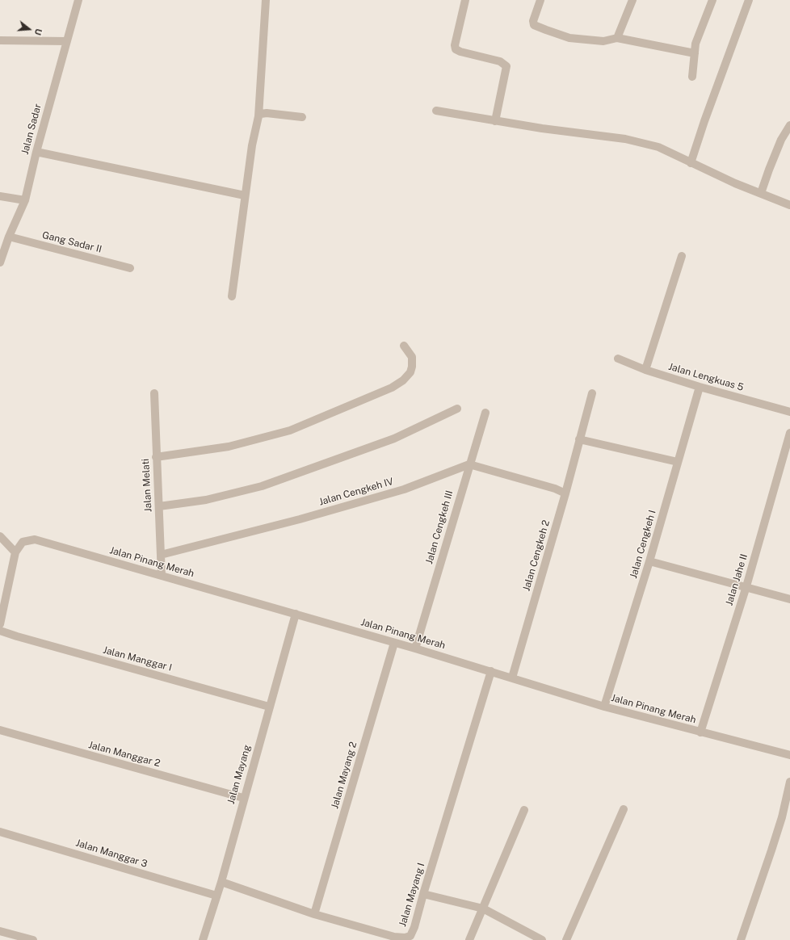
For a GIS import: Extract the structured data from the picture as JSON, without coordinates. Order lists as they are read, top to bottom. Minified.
{"streets":{"street":["Jalan Sadar","Gang Sadar II","Jalan Lengkuas 5","Jalan Melati","Jalan Cengkeh IV","Jalan Cengkeh III","Jalan Cengkeh I","Jalan Cengkeh 2","Jalan Pinang Merah","Jalan Jahe II","Jalan Manggar I","Jalan Manggar 2","Jalan Mayang","Jalan Mayang 2","Jalan Manggar 3","Jalan Mayang I"]},"crossings":[["Jalan Sadar","Gang Sadar II"],["Jalan Lengkuas 5","Jalan Cengkeh I"],["Jalan Melati","Jalan Cengkeh IV"],["Jalan Melati","Jalan Pinang Merah"],["Jalan Cengkeh IV","Jalan Cengkeh III"],["Jalan Cengkeh III","Jalan Pinang Merah"],["Jalan Cengkeh I","Jalan Pinang Merah"],["Jalan Cengkeh 2","Jalan Pinang Merah"],["Jalan Pinang Merah","Jalan Jahe II"],["Jalan Pinang Merah","Jalan Mayang"],["Jalan Pinang Merah","Jalan Mayang 2"],["Jalan Pinang Merah","Jalan Mayang I"],["Jalan Manggar I","Jalan Mayang"],["Jalan Manggar 2","Jalan Mayang"],["Jalan Mayang","Jalan Manggar 3"],["Jalan Mayang","Jalan Mayang I"],["Jalan Mayang 2","Jalan Mayang I"]],"north":"right"}
